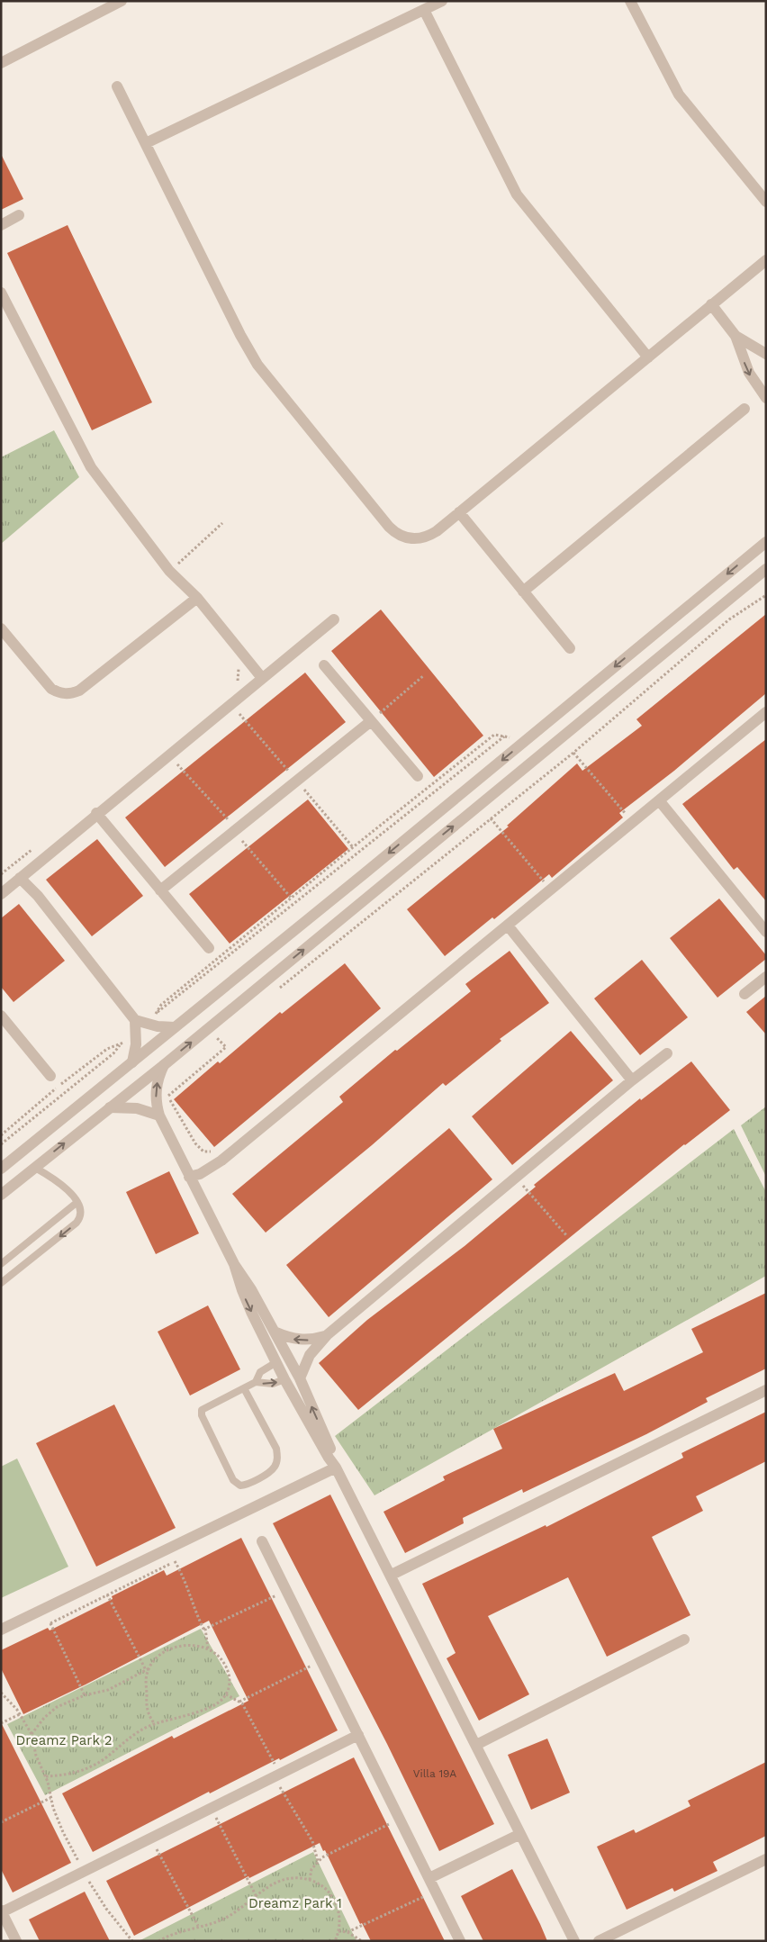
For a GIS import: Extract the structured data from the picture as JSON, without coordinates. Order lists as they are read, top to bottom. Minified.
{"parks":["Dreamz Park 2","Dreamz Park 1"],"house_numbers":["Villa 19A"]}
